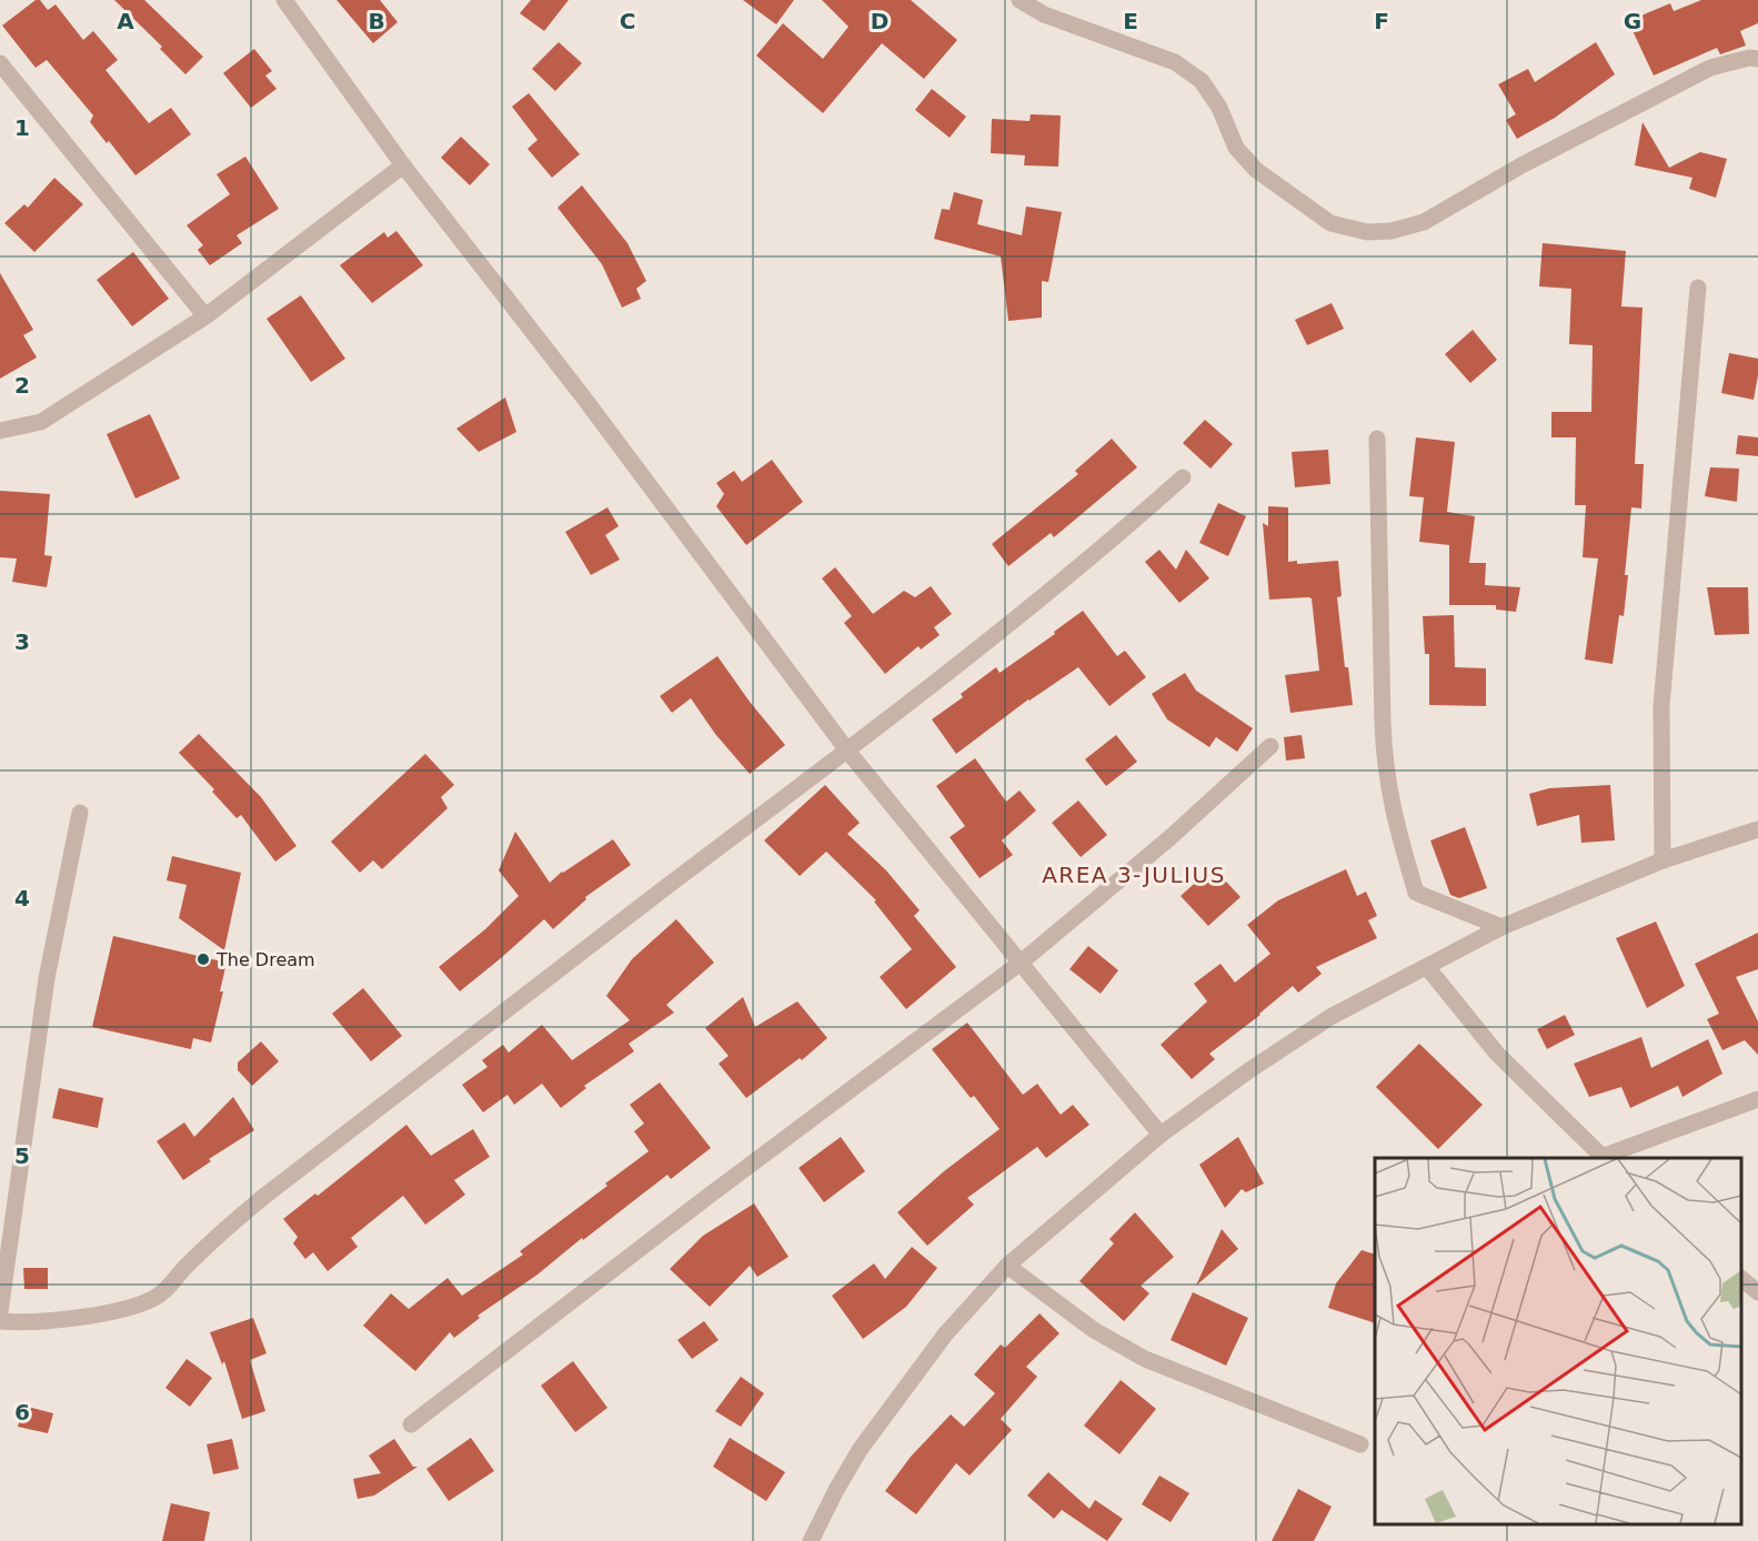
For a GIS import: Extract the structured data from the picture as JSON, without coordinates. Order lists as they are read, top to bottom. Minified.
{"districts":["AREA 3-JULIUS"],"places":["The Dream"],"grid":{"columns":["A","B","C","D","E","F","G"],"rows":["1","2","3","4","5","6"]}}
